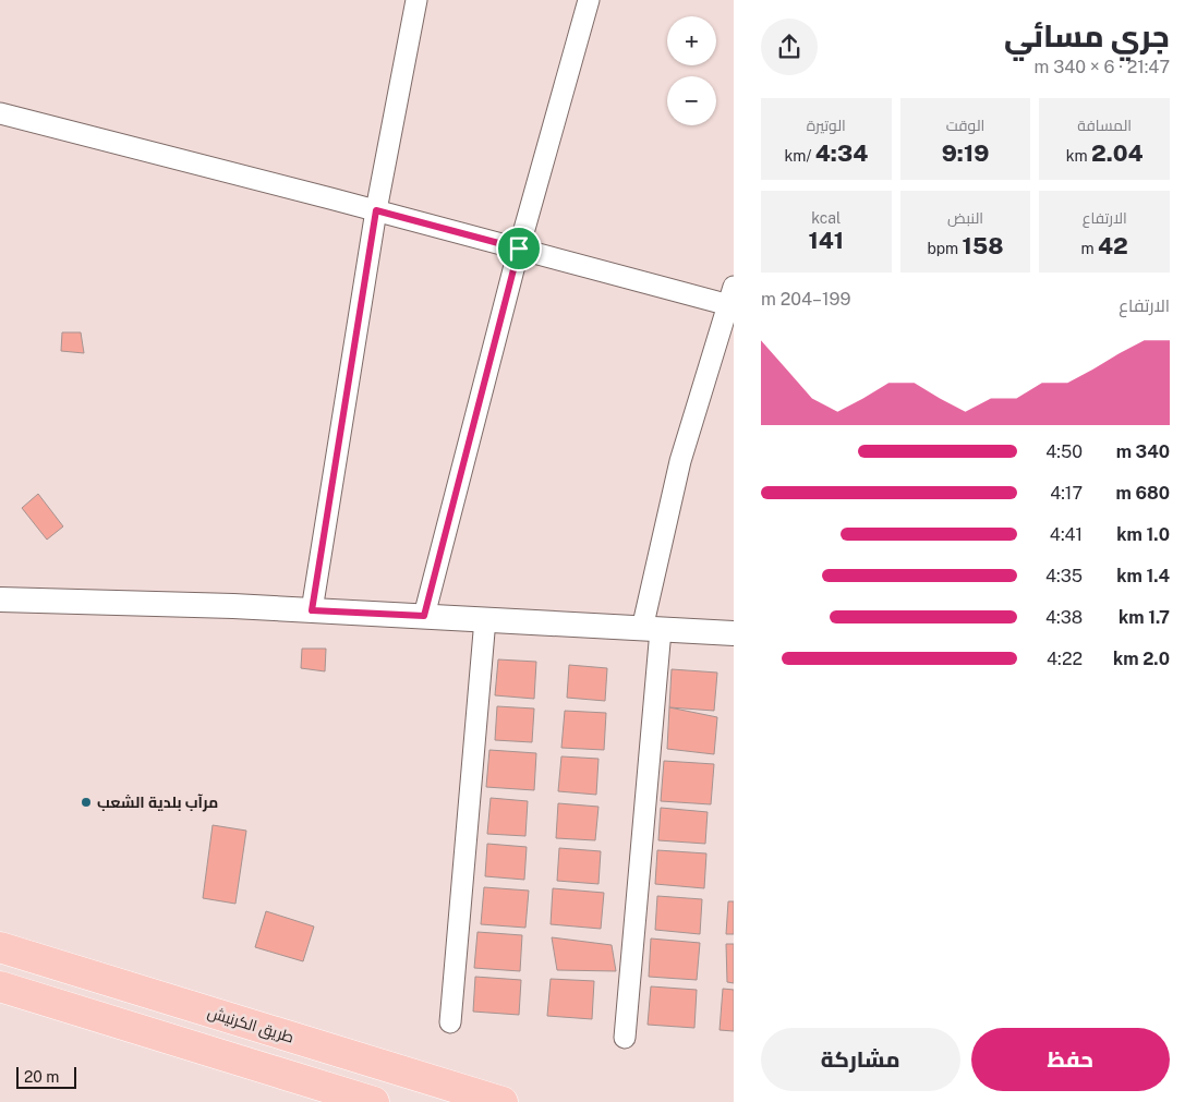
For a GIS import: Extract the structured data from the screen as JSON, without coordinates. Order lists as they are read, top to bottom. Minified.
{"streets":{"main road":["طريق الكرنيش"]},"places":["مرآب بلدية الشعب"],"scale_bar":"20 m","page":{"heading":["جري مسائي","21:47 · 6 × 340 m"],"map_buttons":["+","−"],"stats":[["المسافة","2.04 km"],["الوقت","9:19"],["الوتيرة","4:34 /km"],["الارتفاع","42 m"],["النبض","158 bpm"],["kcal","141"]],"chart":["الارتفاع","199–204 m"],"list":[{"name":"340 m","note":"4:50"},{"name":"680 m","note":"4:17"},{"name":"1.0 km","note":"4:41"},{"name":"1.4 km","note":"4:35"},{"name":"1.7 km","note":"4:38"},{"name":"2.0 km","note":"4:22"}],"buttons":["حفظ","مشاركة"],"scale":"20 m"}}
